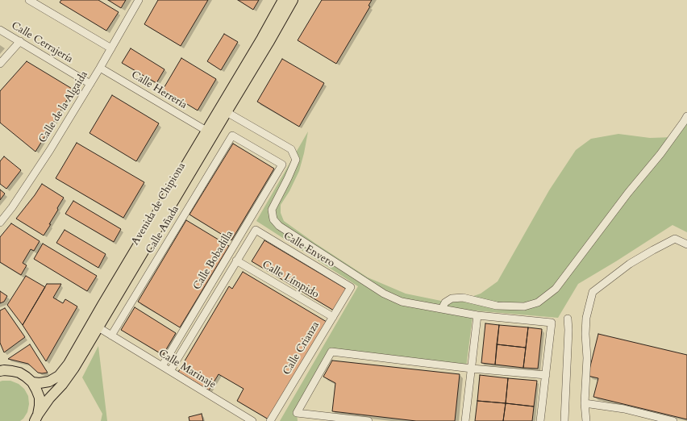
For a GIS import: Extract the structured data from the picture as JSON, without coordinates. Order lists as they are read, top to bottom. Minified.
{"streets":{"main road":["Avenida de Chipiona"],"street":["Calle Cerrajería","Calle Herrería","Calle de la Algaida","Calle Añada","Calle Envero","Calle Bobadilla","Calle Límpido","Calle Crianza","Calle Marinaje"]},"crossings":[["Calle Cerrajería","Calle de la Algaida"],["Calle Herrería","Calle de la Algaida"],["Calle Herrería","Avenida de Chipiona"],["Avenida de Chipiona","Calle Marinaje"],["Calle Añada","Calle Bobadilla"],["Calle Añada","Calle Marinaje"],["Calle Envero","Calle Bobadilla"],["Calle Envero","Calle Crianza"],["Calle Bobadilla","Calle Límpido"],["Calle Bobadilla","Calle Marinaje"],["Calle Límpido","Calle Crianza"]]}
